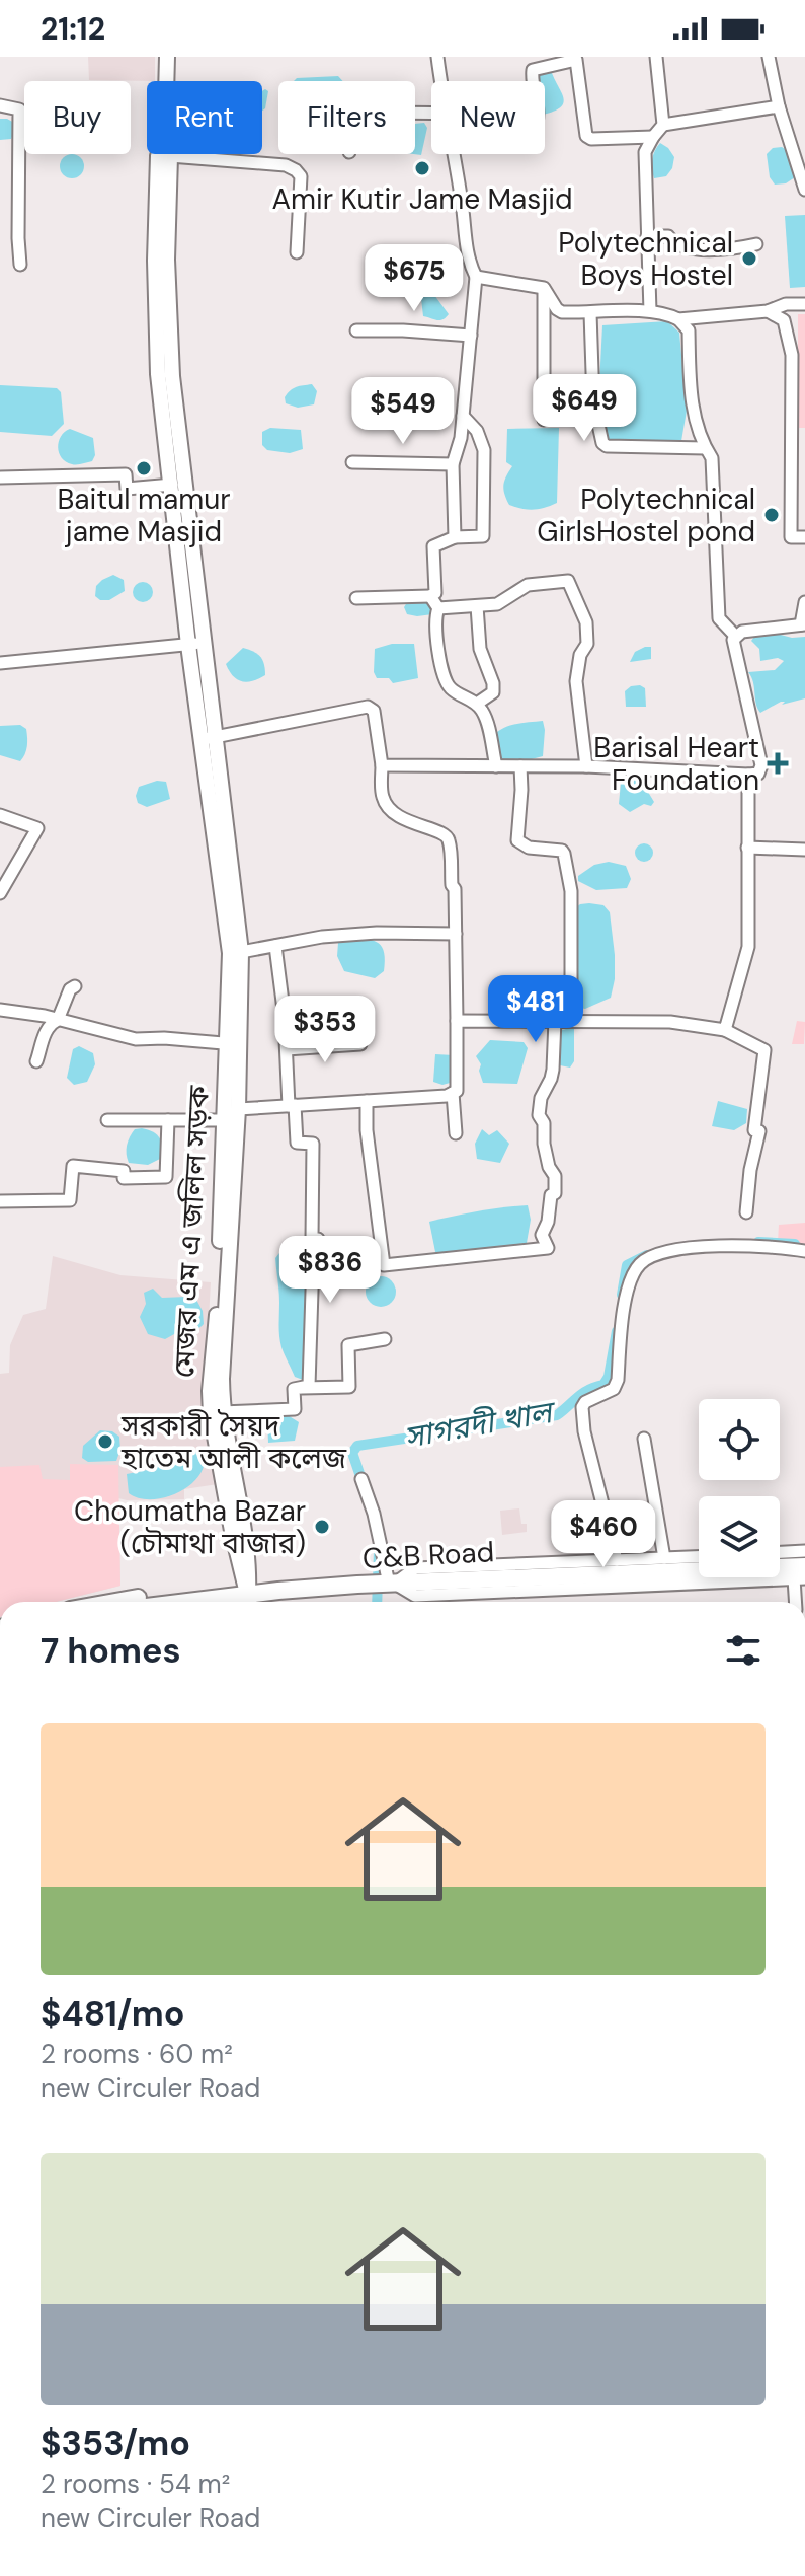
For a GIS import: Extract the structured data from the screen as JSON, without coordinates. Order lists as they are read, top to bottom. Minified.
{"streets":{"highway":["C&B Road"],"main road":["মেজর এম এ জলিল সড়ক"]},"crossings":[["মেজর এম এ জলিল সড়ক","C&B Road"]],"water":["সাগরদী খাল"],"places":{"other":["Amir Kutir Jame Masjid","Polytechnical Boys Hostel","Baitul mamur jame Masjid","Polytechnical GirlsHostel pond","সরকারী সৈয়দ হাতেম আলী কলেজ","Choumatha Bazar (চৌমাথা বাজার)"],"health":["Barisal Heart Foundation"]},"page":{"status":"21:12","chip":["Buy","Rent","Filters","New"],"price":["$675","$649","$549","$481","$353","$836","$460"],"heading":"7 homes","list":[{"name":"$481/mo","note":"2 rooms · 60 m² · new Circuler Road"},{"name":"$353/mo","note":"2 rooms · 54 m² · new Circuler Road"}]}}
